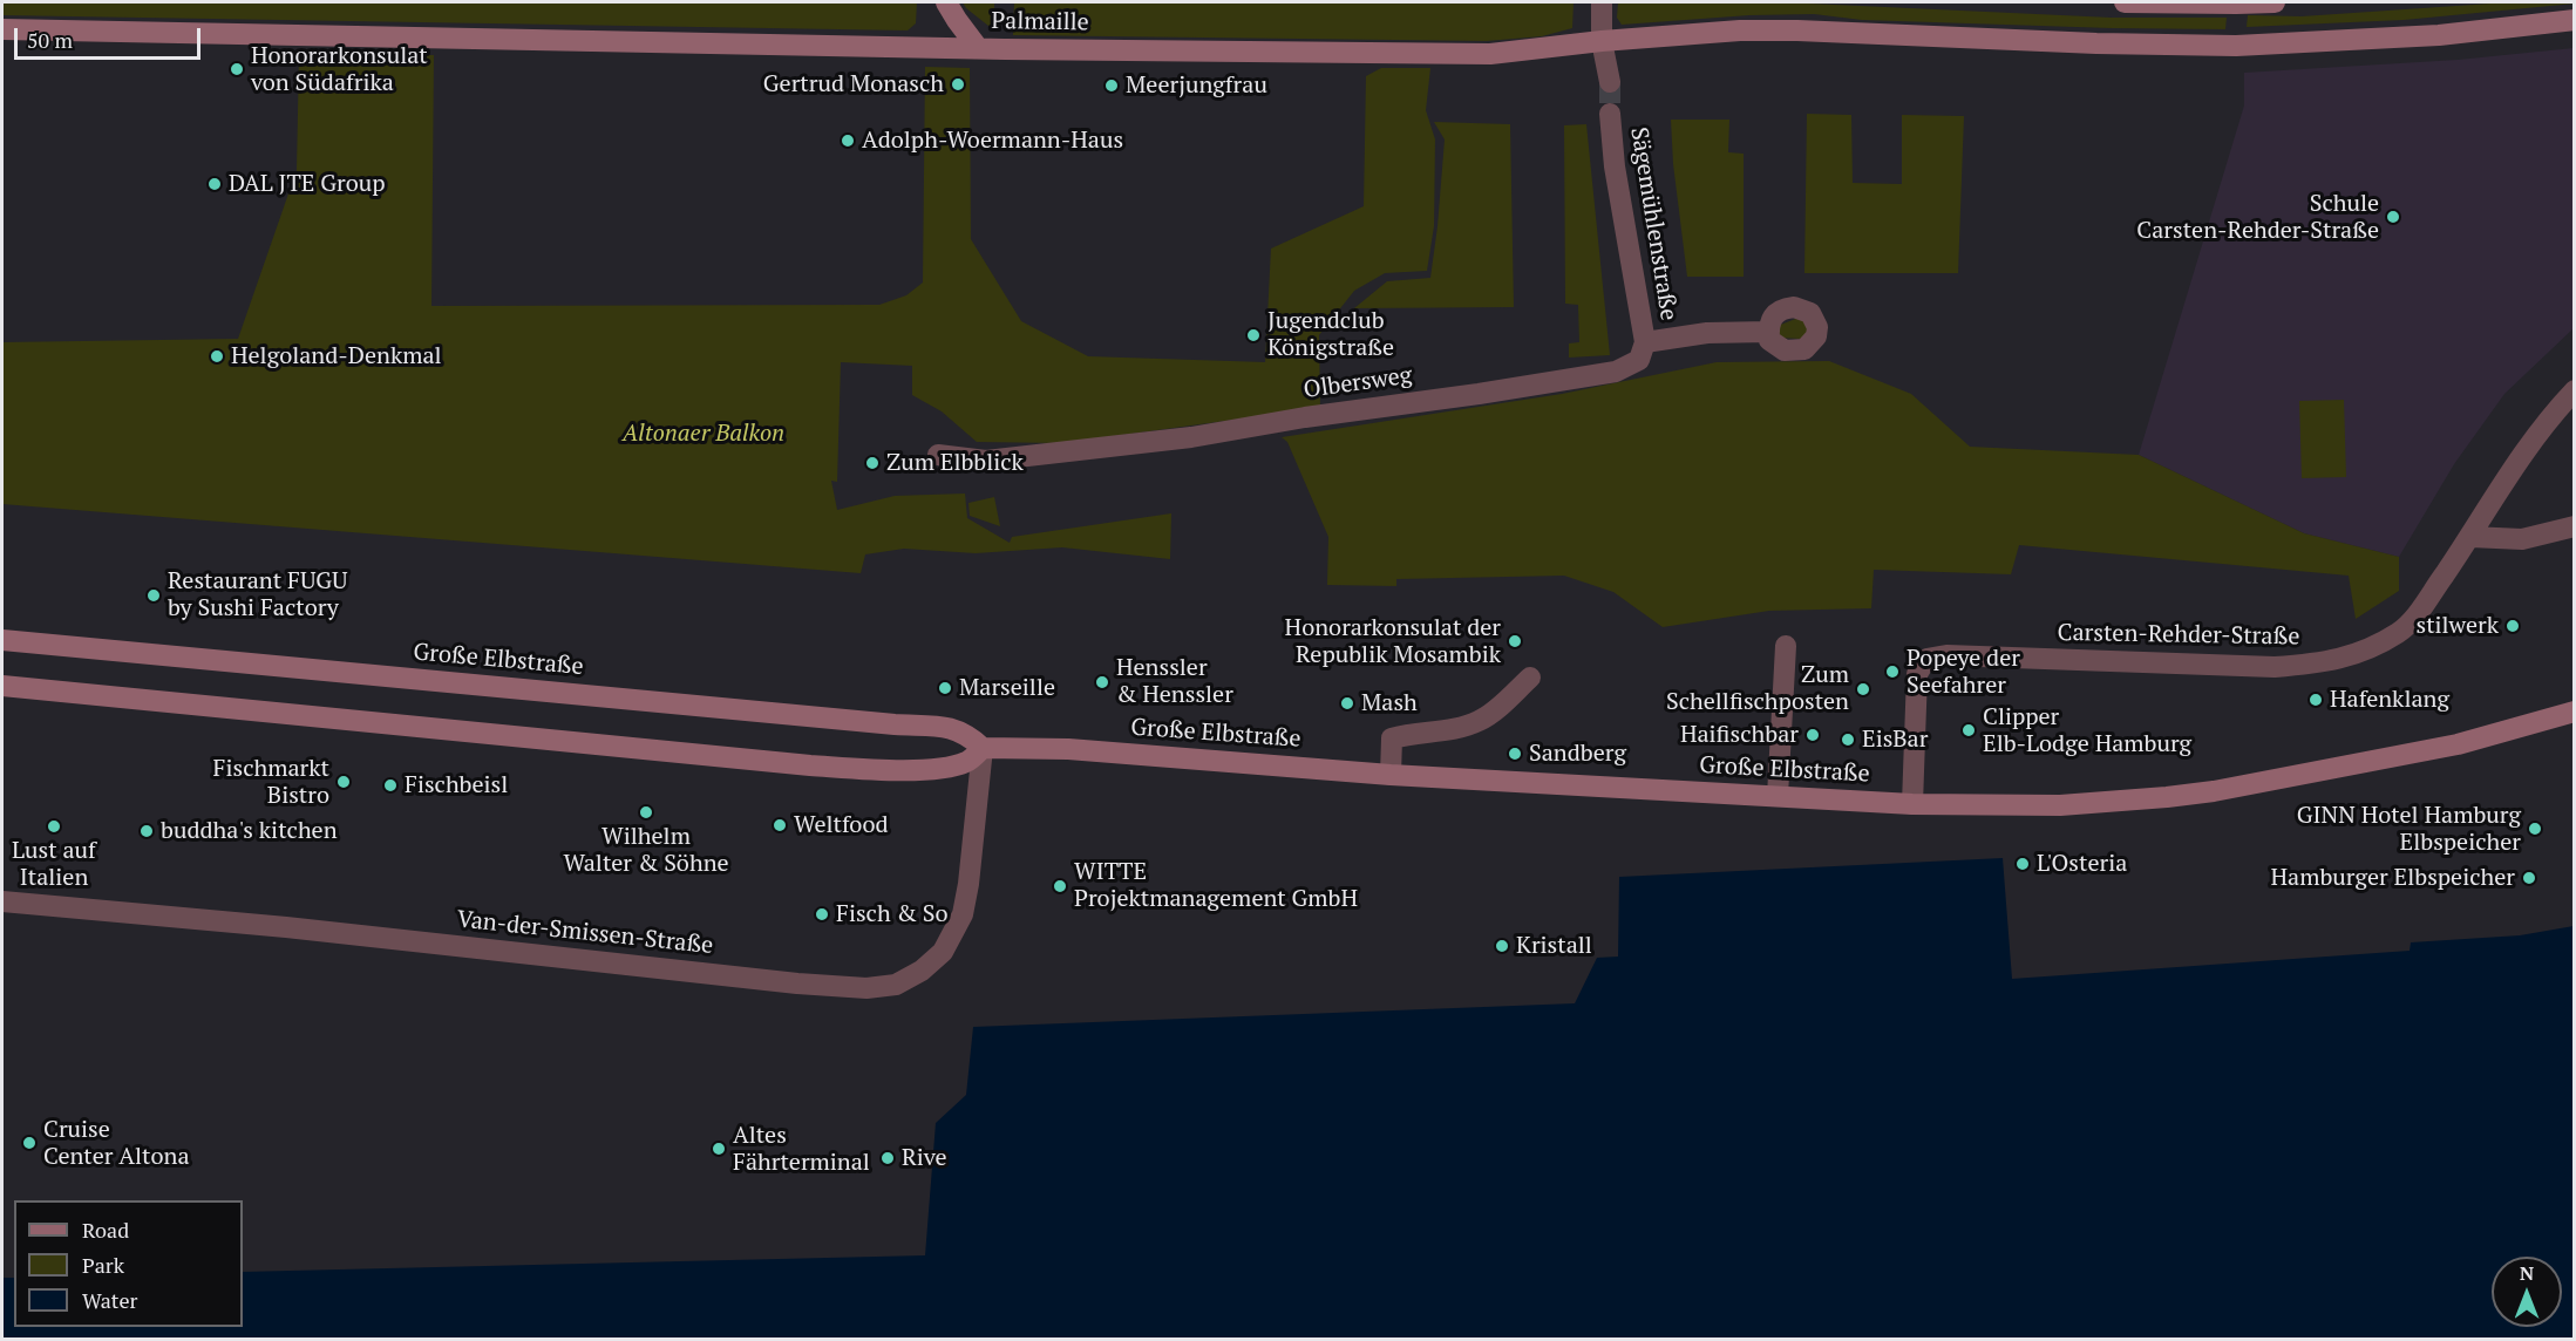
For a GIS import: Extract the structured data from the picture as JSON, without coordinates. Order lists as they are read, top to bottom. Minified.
{"streets":{"street":["Palmaille","Sägemühlenstraße","Olbersweg","Carsten-Rehder-Straße","Große Elbstraße","Van-der-Smissen-Straße"]},"crossings":[["Sägemühlenstraße","Olbersweg"],["Carsten-Rehder-Straße","Große Elbstraße"],["Große Elbstraße","Van-der-Smissen-Straße"]],"parks":["Altonaer Balkon"],"places":["Honorarkonsulat von Südafrika","Gertrud Monasch","Meerjungfrau","Adolph-Woermann-Haus","DAL JTE Group","Schule Carsten-Rehder-Straße","Jugendclub Königstraße","Helgoland-Denkmal","Zum Elbblick","Restaurant FUGU by Sushi Factory","stilwerk","Honorarkonsulat der Republik Mosambik","Popeye der Seefahrer","Henssler & Henssler","Marseille","Zum Schellfischposten","Hafenklang","Mash","Clipper Elb-Lodge Hamburg","Haifischbar","EisBar","Sandberg","Fischmarkt Bistro","Fischbeisl","Wilhelm Walter & Söhne","Weltfood","Lust auf Italien","GINN Hotel Hamburg Elbspeicher","buddha's kitchen","L'Osteria","Hamburger Elbspeicher","WITTE Projektmanagement GmbH","Fisch & So","Kristall","Cruise Center Altona","Altes Fährterminal","Rive"],"legend":["Road","Park","Water"],"scale_bar":"50 m","north":"top"}
